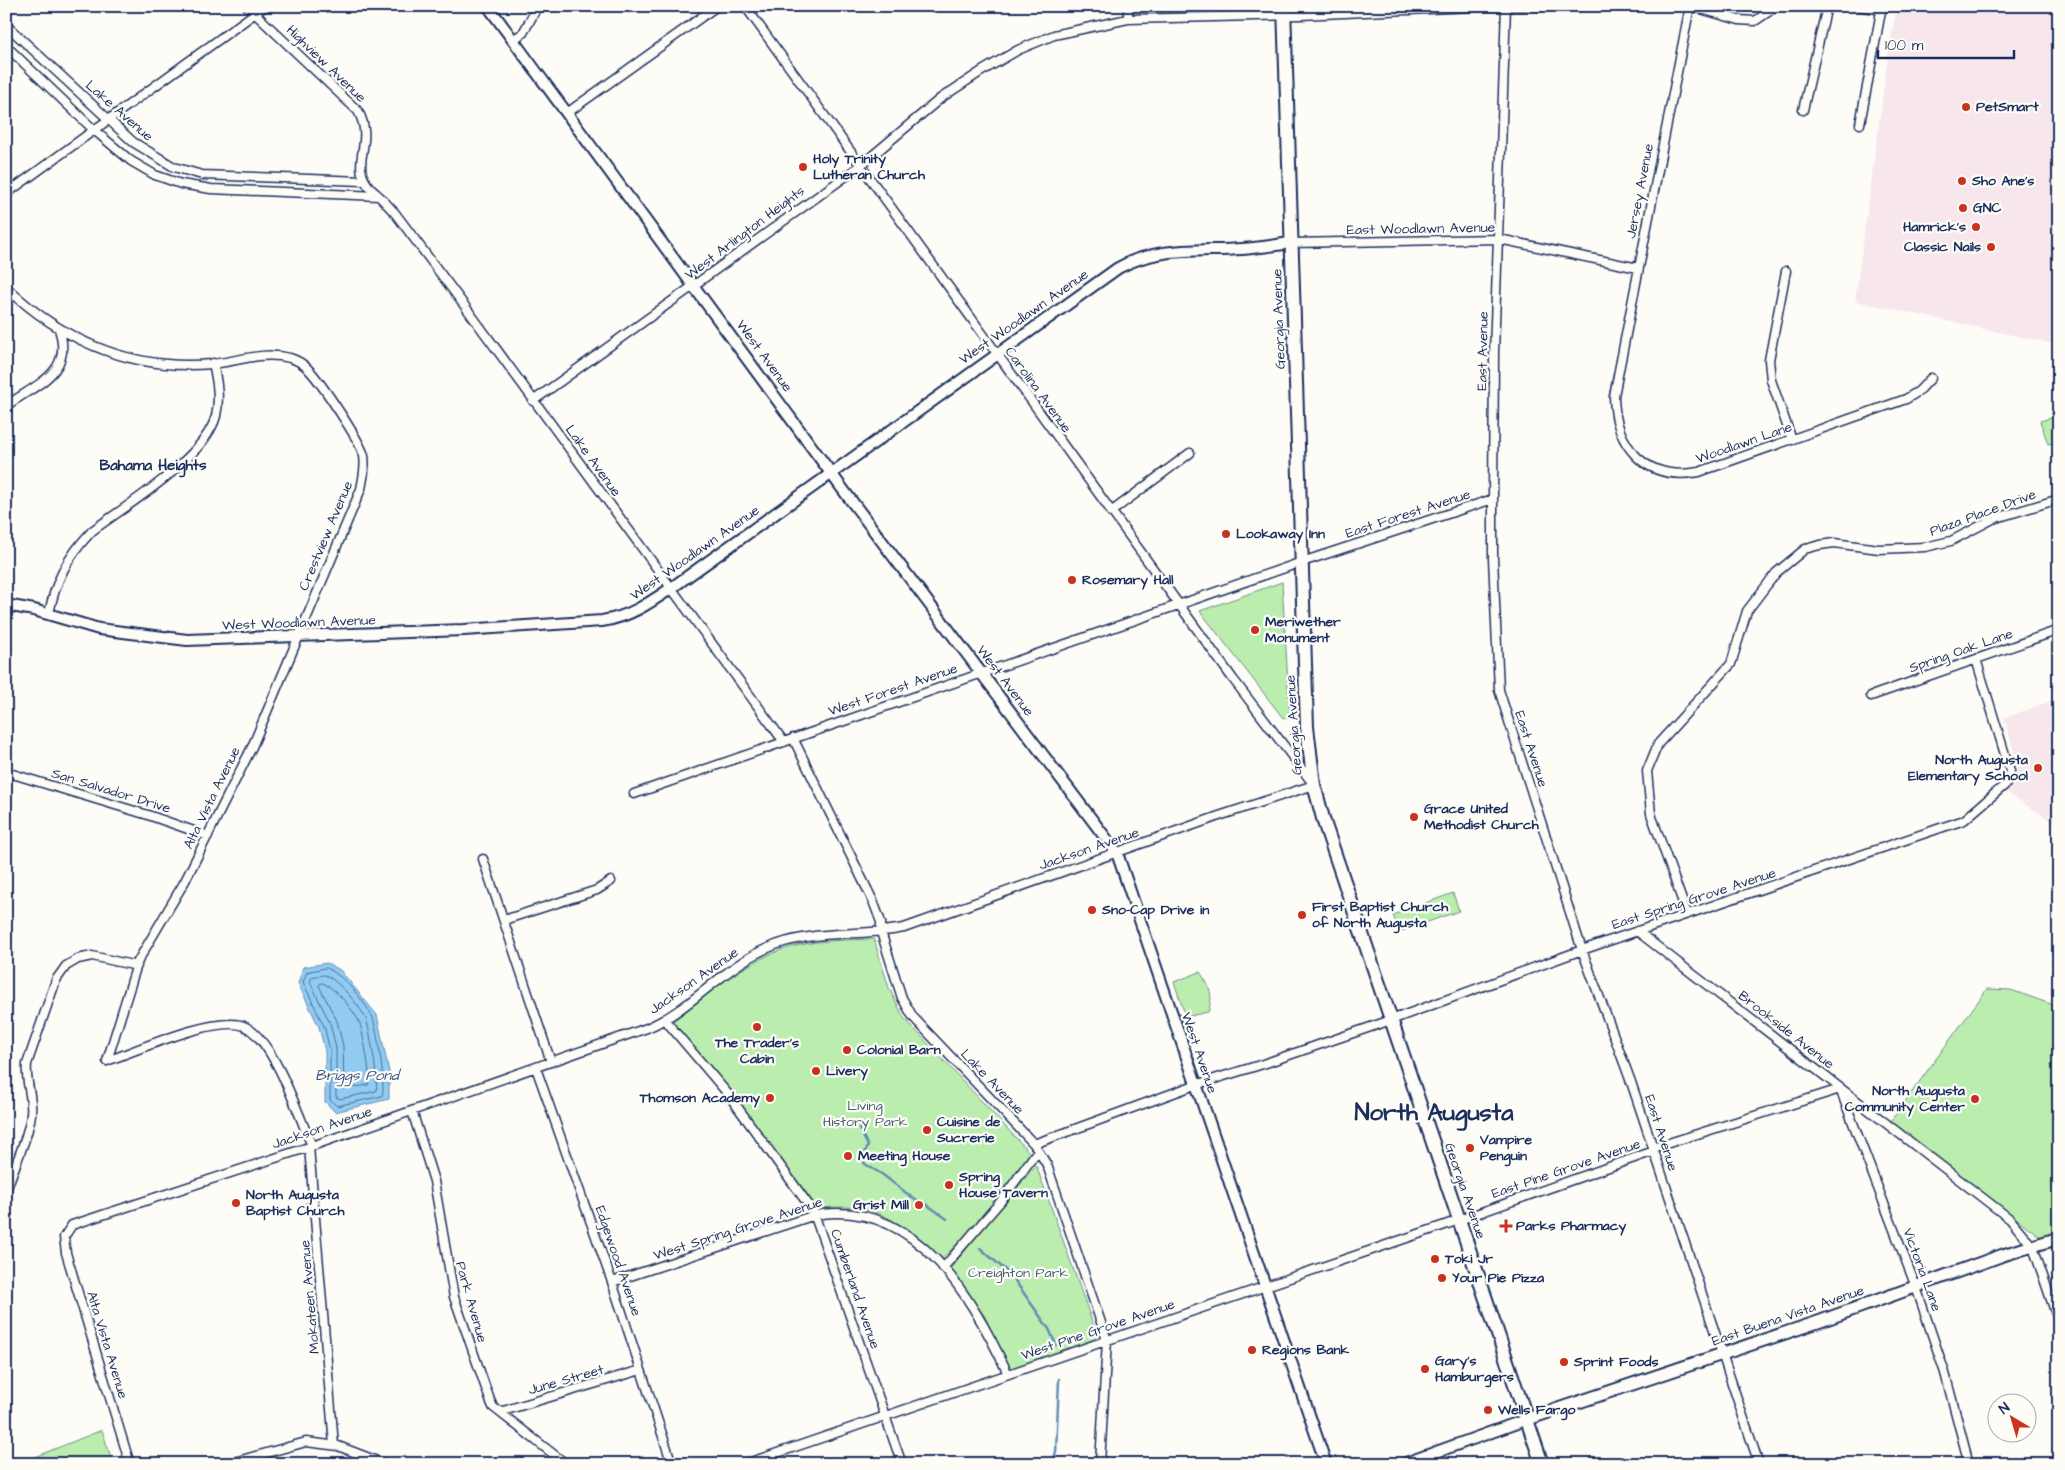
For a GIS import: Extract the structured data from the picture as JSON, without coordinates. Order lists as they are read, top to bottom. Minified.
{"streets":{"main road":["Georgia Avenue","East Buena Vista Avenue"],"street":["Highview Avenue","Lake Avenue","Jersey Avenue","East Woodlawn Avenue","West Arlington Heights","West Woodlawn Avenue","East Avenue","West Avenue","Carolina Avenue","Woodlawn Lane","Plaza Place Drive","East Forest Avenue","Crestview Avenue","Spring Oak Lane","West Forest Avenue","San Salvador Drive","Alta Vista Avenue","Jackson Avenue","East Spring Grove Avenue","Brookside Avenue","East Pine Grove Avenue","West Spring Grove Avenue","Edgewood Avenue","Victoria Lane","Cumberland Avenue","Mokateen Avenue","Park Avenue","West Pine Grove Avenue","June Street"]},"crossings":[["Highview Avenue","Lake Avenue"],["Lake Avenue","West Arlington Heights"],["Lake Avenue","West Woodlawn Avenue"],["Lake Avenue","West Forest Avenue"],["Lake Avenue","Jackson Avenue"],["Lake Avenue","West Pine Grove Avenue"],["Jersey Avenue","East Woodlawn Avenue"],["Jersey Avenue","Woodlawn Lane"],["East Woodlawn Avenue","West Woodlawn Avenue"],["East Woodlawn Avenue","Georgia Avenue"],["East Woodlawn Avenue","East Avenue"],["West Arlington Heights","Georgia Avenue"],["West Arlington Heights","East Avenue"],["West Arlington Heights","West Avenue"],["West Arlington Heights","Carolina Avenue"],["West Woodlawn Avenue","Georgia Avenue"],["West Woodlawn Avenue","West Avenue"],["West Woodlawn Avenue","Carolina Avenue"],["West Woodlawn Avenue","Crestview Avenue"],["West Woodlawn Avenue","Alta Vista Avenue"],["Georgia Avenue","Carolina Avenue"],["Georgia Avenue","East Forest Avenue"],["Georgia Avenue","West Forest Avenue"],["Georgia Avenue","Jackson Avenue"],["Georgia Avenue","East Spring Grove Avenue"],["Georgia Avenue","East Pine Grove Avenue"],["Georgia Avenue","East Buena Vista Avenue"],["Georgia Avenue","West Pine Grove Avenue"],["East Avenue","East Forest Avenue"],["East Avenue","East Spring Grove Avenue"],["East Avenue","East Pine Grove Avenue"],["East Avenue","East Buena Vista Avenue"],["West Avenue","West Forest Avenue"],["West Avenue","Jackson Avenue"],["West Avenue","West Pine Grove Avenue"],["Carolina Avenue","West Forest Avenue"],["Carolina Avenue","Jackson Avenue"],["Plaza Place Drive","East Spring Grove Avenue"],["East Forest Avenue","West Forest Avenue"],["Crestview Avenue","Alta Vista Avenue"],["Spring Oak Lane","East Spring Grove Avenue"],["San Salvador Drive","Alta Vista Avenue"],["Alta Vista Avenue","Jackson Avenue"],["Alta Vista Avenue","Mokateen Avenue"],["Jackson Avenue","Edgewood Avenue"],["Jackson Avenue","Cumberland Avenue"],["Jackson Avenue","Mokateen Avenue"],["Jackson Avenue","Park Avenue"],["East Spring Grove Avenue","Brookside Avenue"],["Brookside Avenue","East Pine Grove Avenue"],["Brookside Avenue","Victoria Lane"],["Brookside Avenue","East Buena Vista Avenue"],["East Pine Grove Avenue","Victoria Lane"],["East Pine Grove Avenue","West Pine Grove Avenue"],["West Spring Grove Avenue","Edgewood Avenue"],["West Spring Grove Avenue","Cumberland Avenue"],["West Spring Grove Avenue","West Pine Grove Avenue"],["Edgewood Avenue","June Street"],["Victoria Lane","East Buena Vista Avenue"],["Cumberland Avenue","West Pine Grove Avenue"],["Park Avenue","June Street"]],"districts":["Bahama Heights","North Augusta"],"water":["Briggs Pond"],"parks":["Living History Park","Creighton Park"],"places":{"other":["PetSmart","Holy Trinity Lutheran Church","Sho Ane's","GNC","Hamrick's","Classic Nails","Lookaway Inn","Rosemary Hall","Meriwether Monument","North Augusta Elementary School","Grace United Methodist Church","Sno-Cap Drive in","First Baptist Church of North Augusta","The Trader's Cabin","Colonial Barn","Livery","Thomson Academy","North Augusta Community Center","Cuisine de Sucrerie","Vampire Penguin","Meeting House","Spring House Tavern","North Augusta Baptist Church","Grist Mill","Toki Jr","Your Pie Pizza","Regions Bank","Sprint Foods","Gary's Hamburgers","Wells Fargo"],"health":["Parks Pharmacy"]},"scale_bar":"100 m","north":"top left"}
